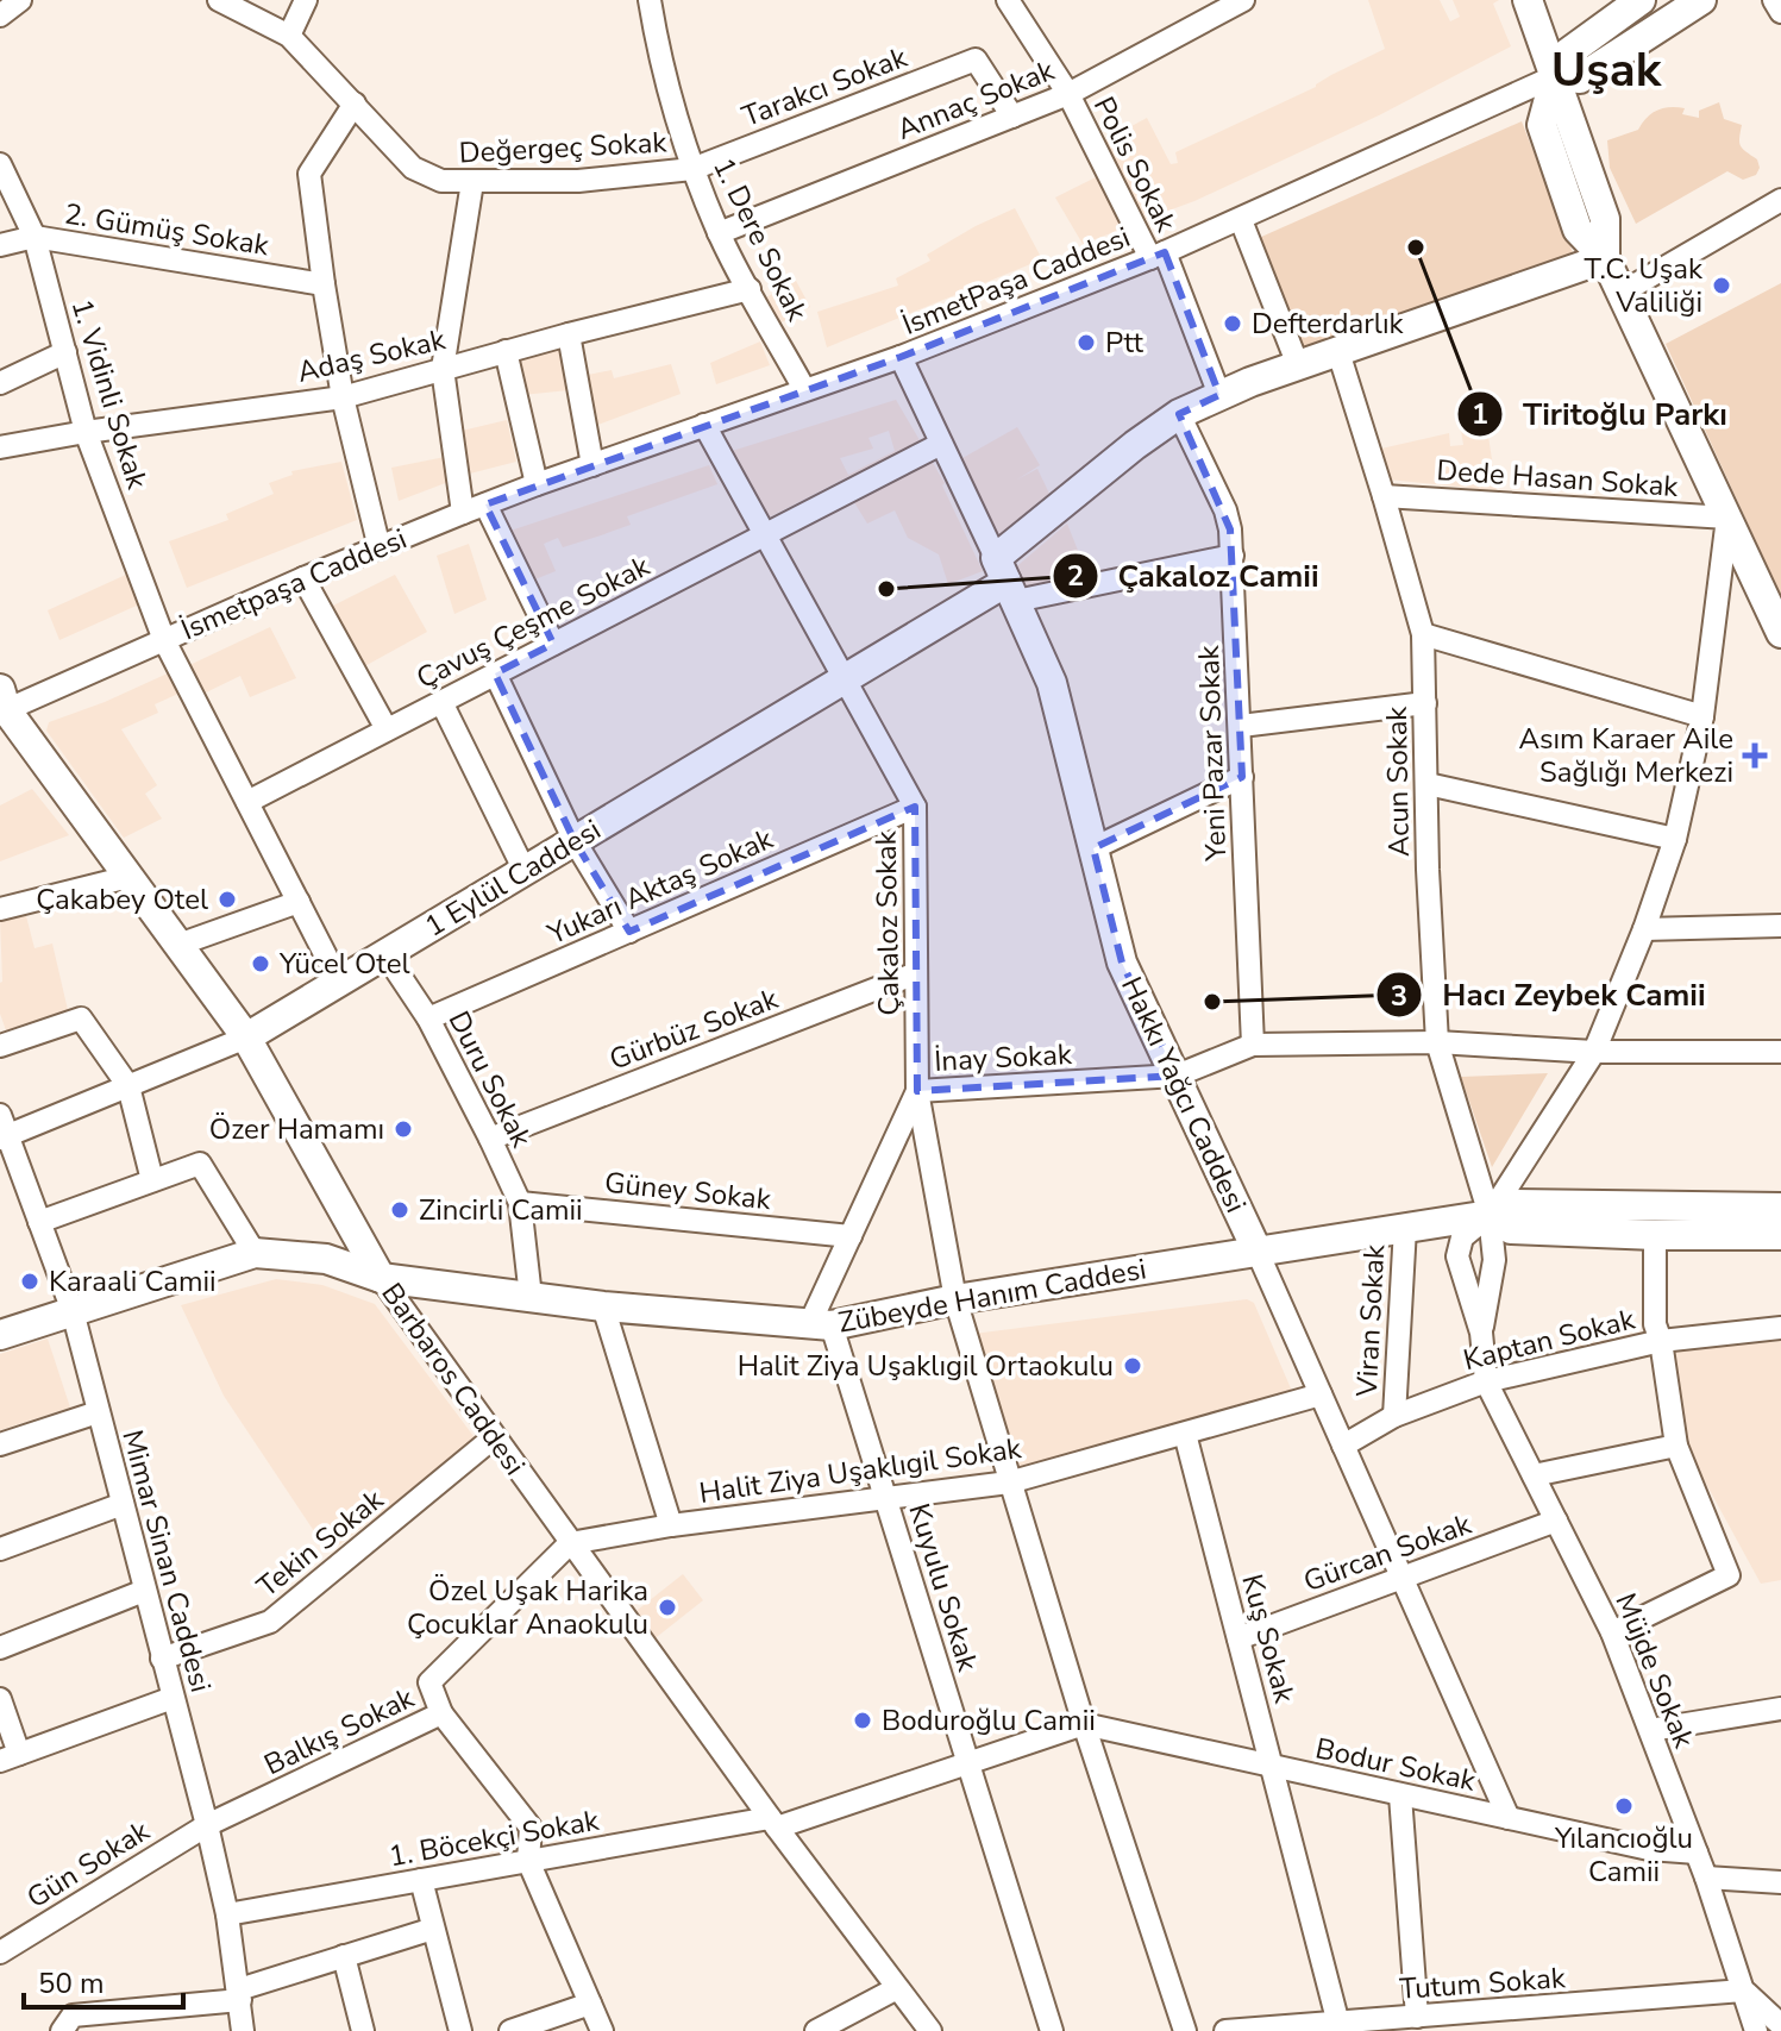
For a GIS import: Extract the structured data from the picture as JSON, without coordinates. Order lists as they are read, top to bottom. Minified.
{"streets":{"main road":["1 Eylül Caddesi","Hakkı Yağcı Caddesi","Zübeyde Hanım Caddesi","Barbaros Caddesi"],"street":["Tarakcı Sokak","Annaç Sokak","Değergeç Sokak","Polis Sokak","2. Gümüş Sokak","1. Dere Sokak","İsmetPaşa Caddesi","Adaş Sokak","1. Vidinli Sokak","Dede Hasan Sokak","İsmetpaşa Caddesi","Çavuş Çeşme Sokak","Yeni Pazar Sokak","Acun Sokak","Yukarı Aktaş Sokak","Çakaloz Sokak","Gürbüz Sokak","İnay Sokak","Duru Sokak","Güney Sokak","Viran Sokak","Kaptan Sokak","Halit Ziya Uşaklıgil Sokak","Tekin Sokak","Gürcan Sokak","Mimar Sinan Caddesi","Kuyulu Sokak","Kuş Sokak","Müjde Sokak","Balkış Sokak","Bodur Sokak","1. Böcekçi Sokak","Gün Sokak","Tutum Sokak"]},"crossings":[["Tarakcı Sokak","Annaç Sokak"],["Tarakcı Sokak","Değergeç Sokak"],["Tarakcı Sokak","1. Dere Sokak"],["Annaç Sokak","Polis Sokak"],["Annaç Sokak","1. Dere Sokak"],["Değergeç Sokak","1. Dere Sokak"],["Polis Sokak","İsmetPaşa Caddesi"],["Polis Sokak","1 Eylül Caddesi"],["2. Gümüş Sokak","1. Vidinli Sokak"],["1. Dere Sokak","İsmetPaşa Caddesi"],["1. Dere Sokak","Adaş Sokak"],["İsmetPaşa Caddesi","İsmetpaşa Caddesi"],["İsmetPaşa Caddesi","Çakaloz Sokak"],["İsmetPaşa Caddesi","Hakkı Yağcı Caddesi"],["Adaş Sokak","1. Vidinli Sokak"],["1. Vidinli Sokak","İsmetpaşa Caddesi"],["1. Vidinli Sokak","Çavuş Çeşme Sokak"],["1. Vidinli Sokak","1 Eylül Caddesi"],["Dede Hasan Sokak","Acun Sokak"],["İsmetpaşa Caddesi","Barbaros Caddesi"],["Çavuş Çeşme Sokak","Çakaloz Sokak"],["Çavuş Çeşme Sokak","Hakkı Yağcı Caddesi"],["Yeni Pazar Sokak","1 Eylül Caddesi"],["Yeni Pazar Sokak","İnay Sokak"],["Acun Sokak","1 Eylül Caddesi"],["Acun Sokak","Zübeyde Hanım Caddesi"],["Acun Sokak","Müjde Sokak"],["1 Eylül Caddesi","Çakaloz Sokak"],["1 Eylül Caddesi","Duru Sokak"],["1 Eylül Caddesi","Hakkı Yağcı Caddesi"],["1 Eylül Caddesi","Barbaros Caddesi"],["1 Eylül Caddesi","Mimar Sinan Caddesi"],["Yukarı Aktaş Sokak","Çakaloz Sokak"],["Yukarı Aktaş Sokak","Duru Sokak"],["Çakaloz Sokak","Gürbüz Sokak"],["Çakaloz Sokak","İnay Sokak"],["Çakaloz Sokak","Zübeyde Hanım Caddesi"],["Çakaloz Sokak","Halit Ziya Uşaklıgil Sokak"],["Çakaloz Sokak","Bodur Sokak"],["Çakaloz Sokak","1. Böcekçi Sokak"],["Gürbüz Sokak","Duru Sokak"],["İnay Sokak","Hakkı Yağcı Caddesi"],["İnay Sokak","Güney Sokak"],["İnay Sokak","Zübeyde Hanım Caddesi"],["İnay Sokak","Kuyulu Sokak"],["Duru Sokak","Güney Sokak"],["Duru Sokak","Zübeyde Hanım Caddesi"],["Hakkı Yağcı Caddesi","Zübeyde Hanım Caddesi"],["Hakkı Yağcı Caddesi","Kaptan Sokak"],["Hakkı Yağcı Caddesi","Halit Ziya Uşaklıgil Sokak"],["Hakkı Yağcı Caddesi","Gürcan Sokak"],["Hakkı Yağcı Caddesi","Bodur Sokak"],["Zübeyde Hanım Caddesi","Viran Sokak"],["Zübeyde Hanım Caddesi","Barbaros Caddesi"],["Zübeyde Hanım Caddesi","Kuyulu Sokak"],["Viran Sokak","Kaptan Sokak"],["Kaptan Sokak","Müjde Sokak"],["Barbaros Caddesi","Halit Ziya Uşaklıgil Sokak"],["Barbaros Caddesi","Tekin Sokak"],["Barbaros Caddesi","Balkış Sokak"],["Barbaros Caddesi","1. Böcekçi Sokak"],["Halit Ziya Uşaklıgil Sokak","Kuyulu Sokak"],["Halit Ziya Uşaklıgil Sokak","Kuş Sokak"],["Halit Ziya Uşaklıgil Sokak","Balkış Sokak"],["Tekin Sokak","Mimar Sinan Caddesi"],["Gürcan Sokak","Kuş Sokak"],["Gürcan Sokak","Müjde Sokak"],["Mimar Sinan Caddesi","Balkış Sokak"],["Mimar Sinan Caddesi","1. Böcekçi Sokak"],["Mimar Sinan Caddesi","Gün Sokak"],["Kuyulu Sokak","1. Böcekçi Sokak"],["Kuş Sokak","Bodur Sokak"],["Kuş Sokak","Tutum Sokak"],["Müjde Sokak","Bodur Sokak"],["Müjde Sokak","Tutum Sokak"],["Balkış Sokak","Gün Sokak"],["Bodur Sokak","1. Böcekçi Sokak"]],"districts":["Uşak"],"places":{"other":["Tiritoğlu Parkı","T.C. Uşak Valiliği","Defterdarlık","Ptt","Çakaloz Camii","Çakabey Otel","Yücel Otel","Hacı Zeybek Camii","Özer Hamamı","Zincirli Camii","Karaali Camii","Halit Ziya Uşaklıgil Ortaokulu","Özel Uşak Harika Çocuklar Anaokulu","Boduroğlu Camii","Yılancıoğlu Camii"],"health":["Asım Karaer Aile Sağlığı Merkezi"]},"scale_bar":"50 m"}
